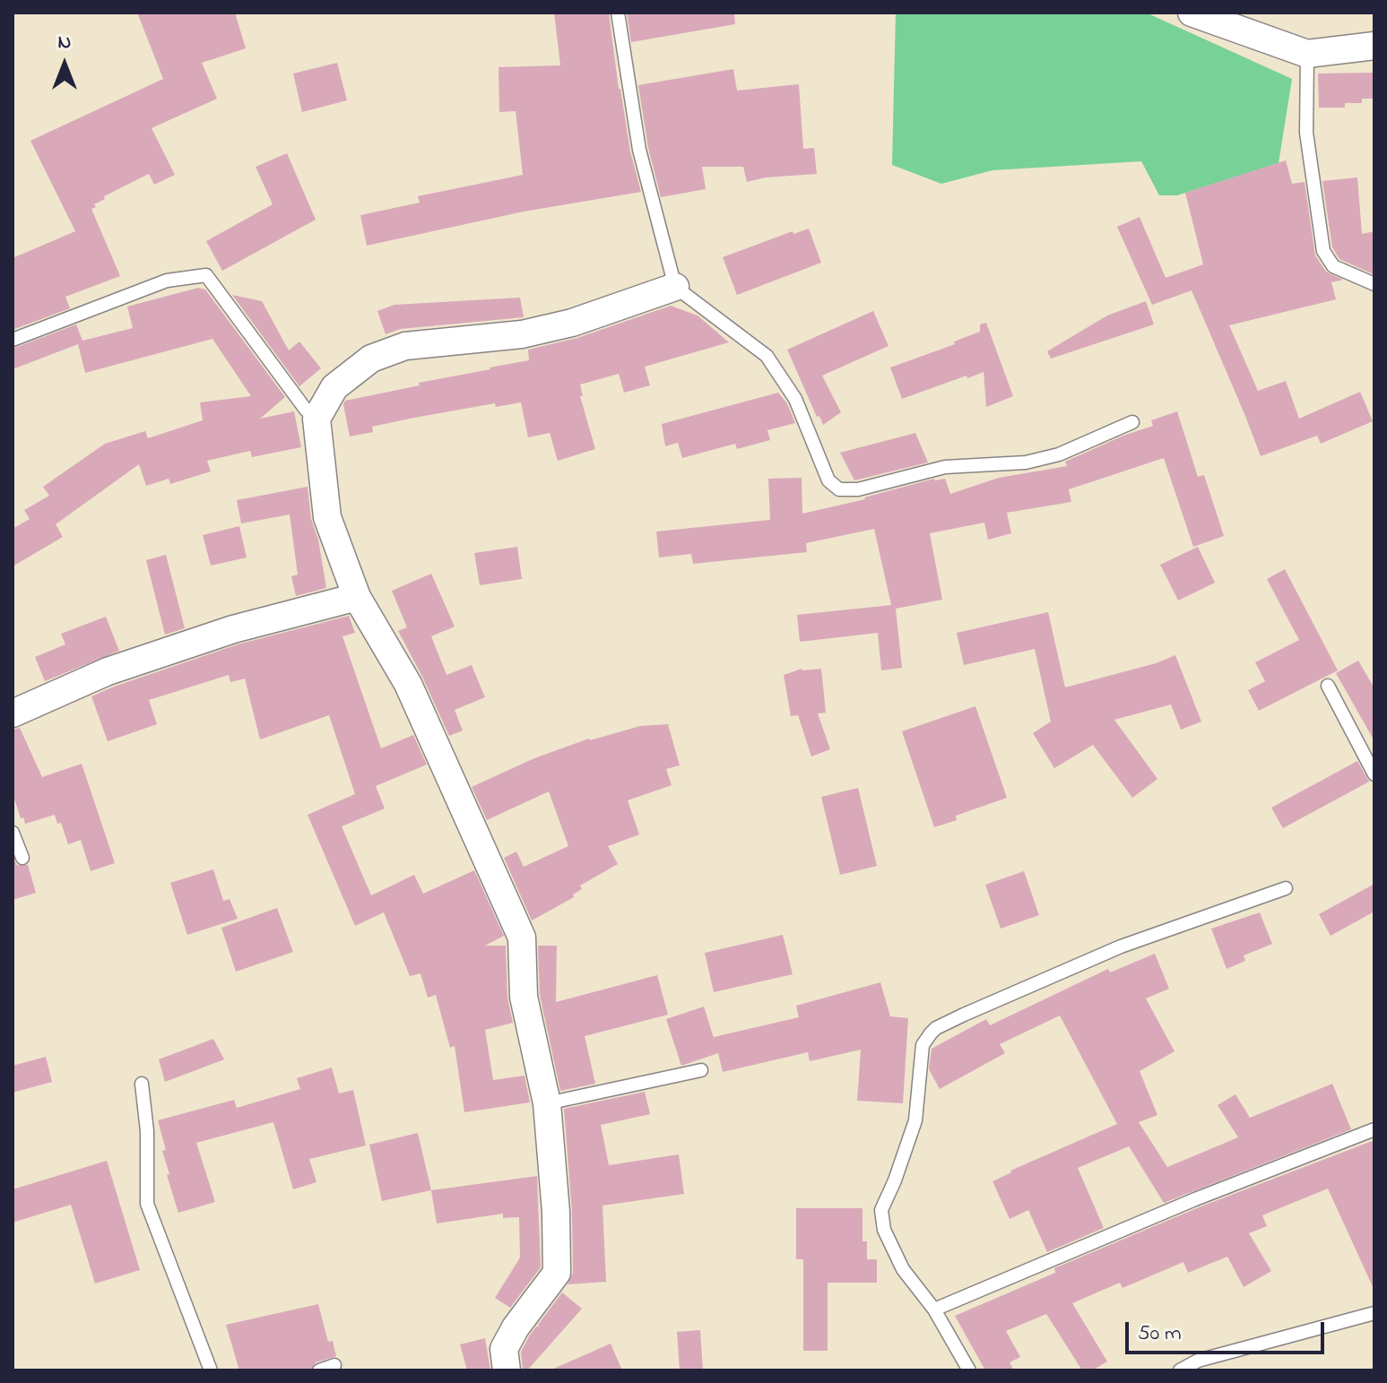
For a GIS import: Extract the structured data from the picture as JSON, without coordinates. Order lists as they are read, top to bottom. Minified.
{"scale_bar":"50 m","north":"top"}
